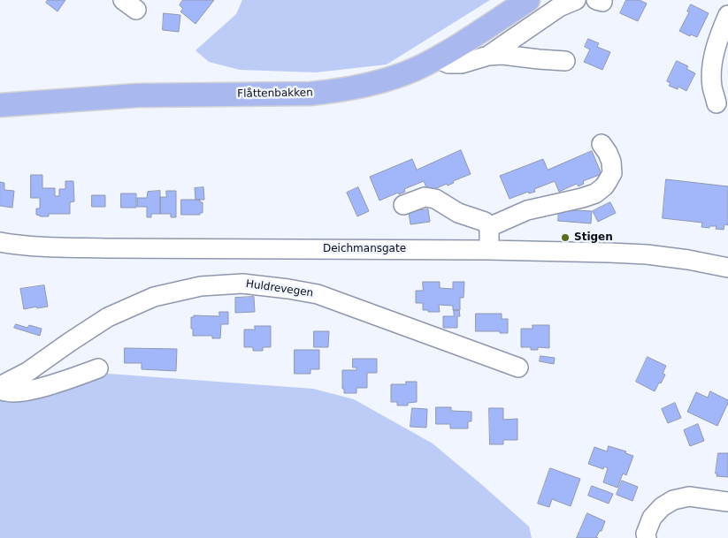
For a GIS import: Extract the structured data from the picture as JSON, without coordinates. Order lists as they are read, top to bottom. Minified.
{"streets":{"main road":["Flåttenbakken"],"street":["Deichmansgate","Huldrevegen"]},"places":["Stigen"]}
